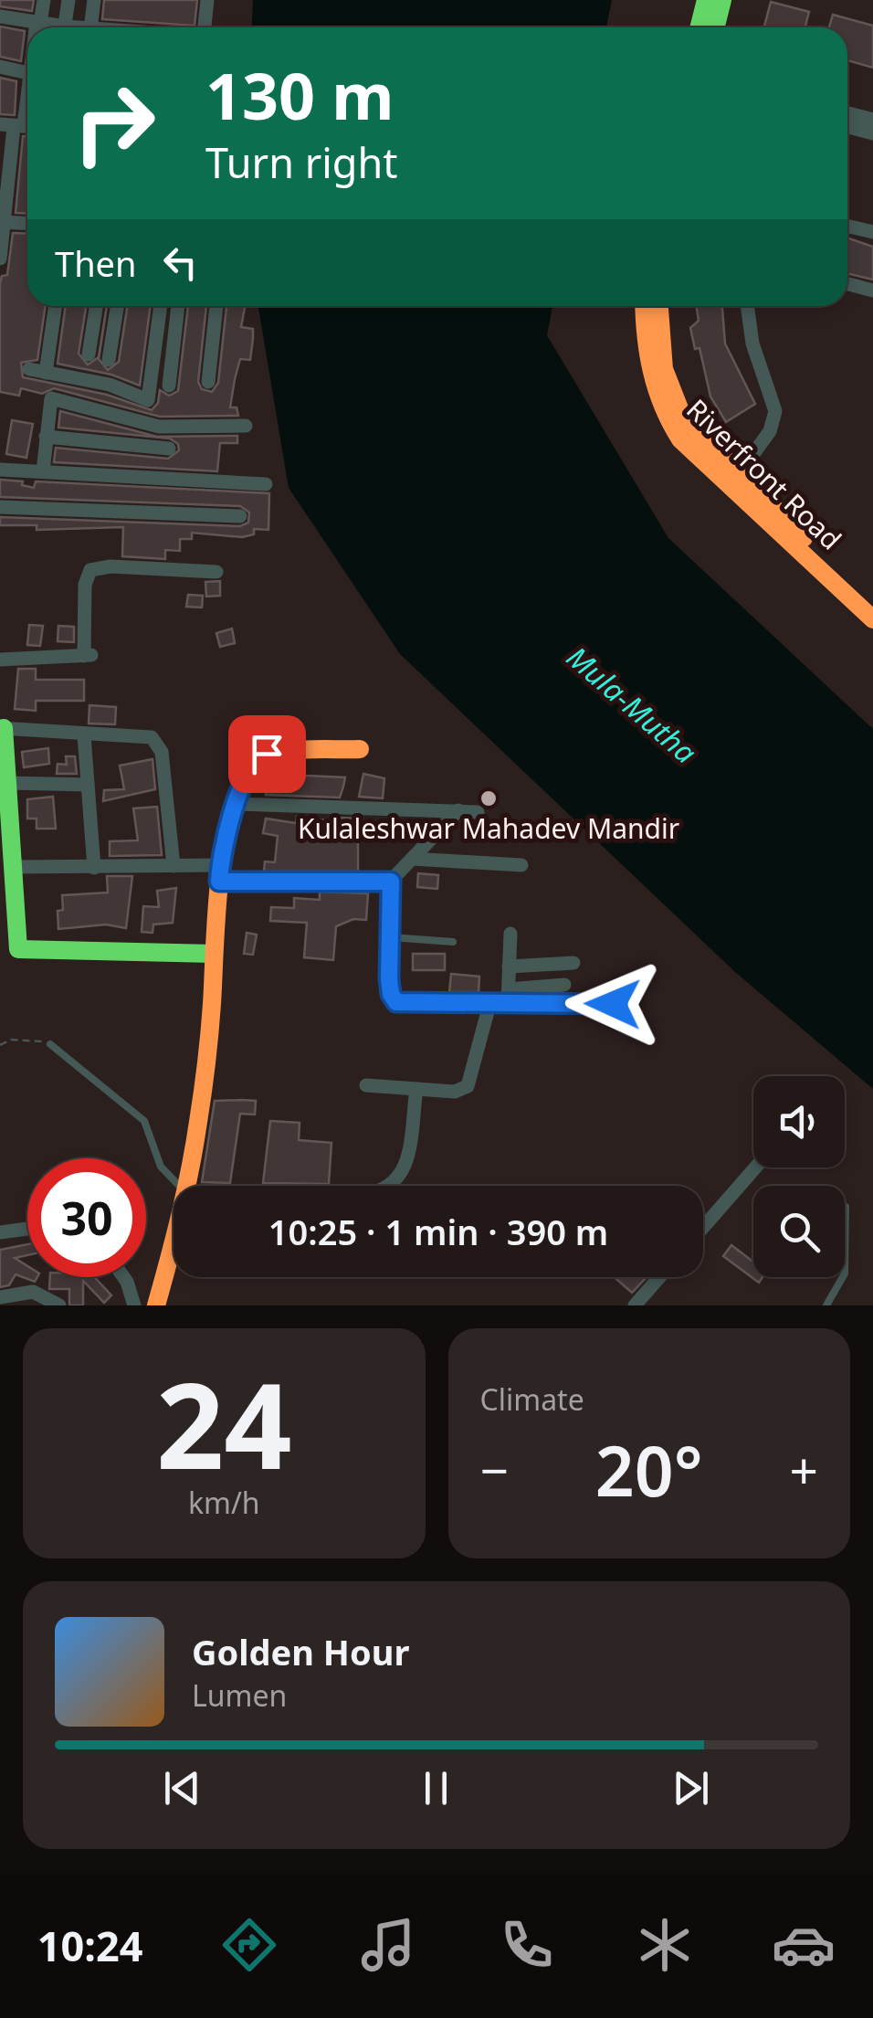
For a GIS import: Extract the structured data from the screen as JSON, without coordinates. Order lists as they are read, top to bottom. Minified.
{"streets":{"street":["Riverfront Road"]},"water":["Mula-Mutha"],"places":["Kulaleshwar Mahadev Mandir"],"page":{"turn":["130 m","Turn right"],"then":"Then","limit":"30","trip":"10:25 · 1 min · 390 m","tile":[["24","km/h"],"Climate"],"heat":["−","20°","+"],"song":["Golden Hour","Lumen"],"tabs":"10:24"}}
